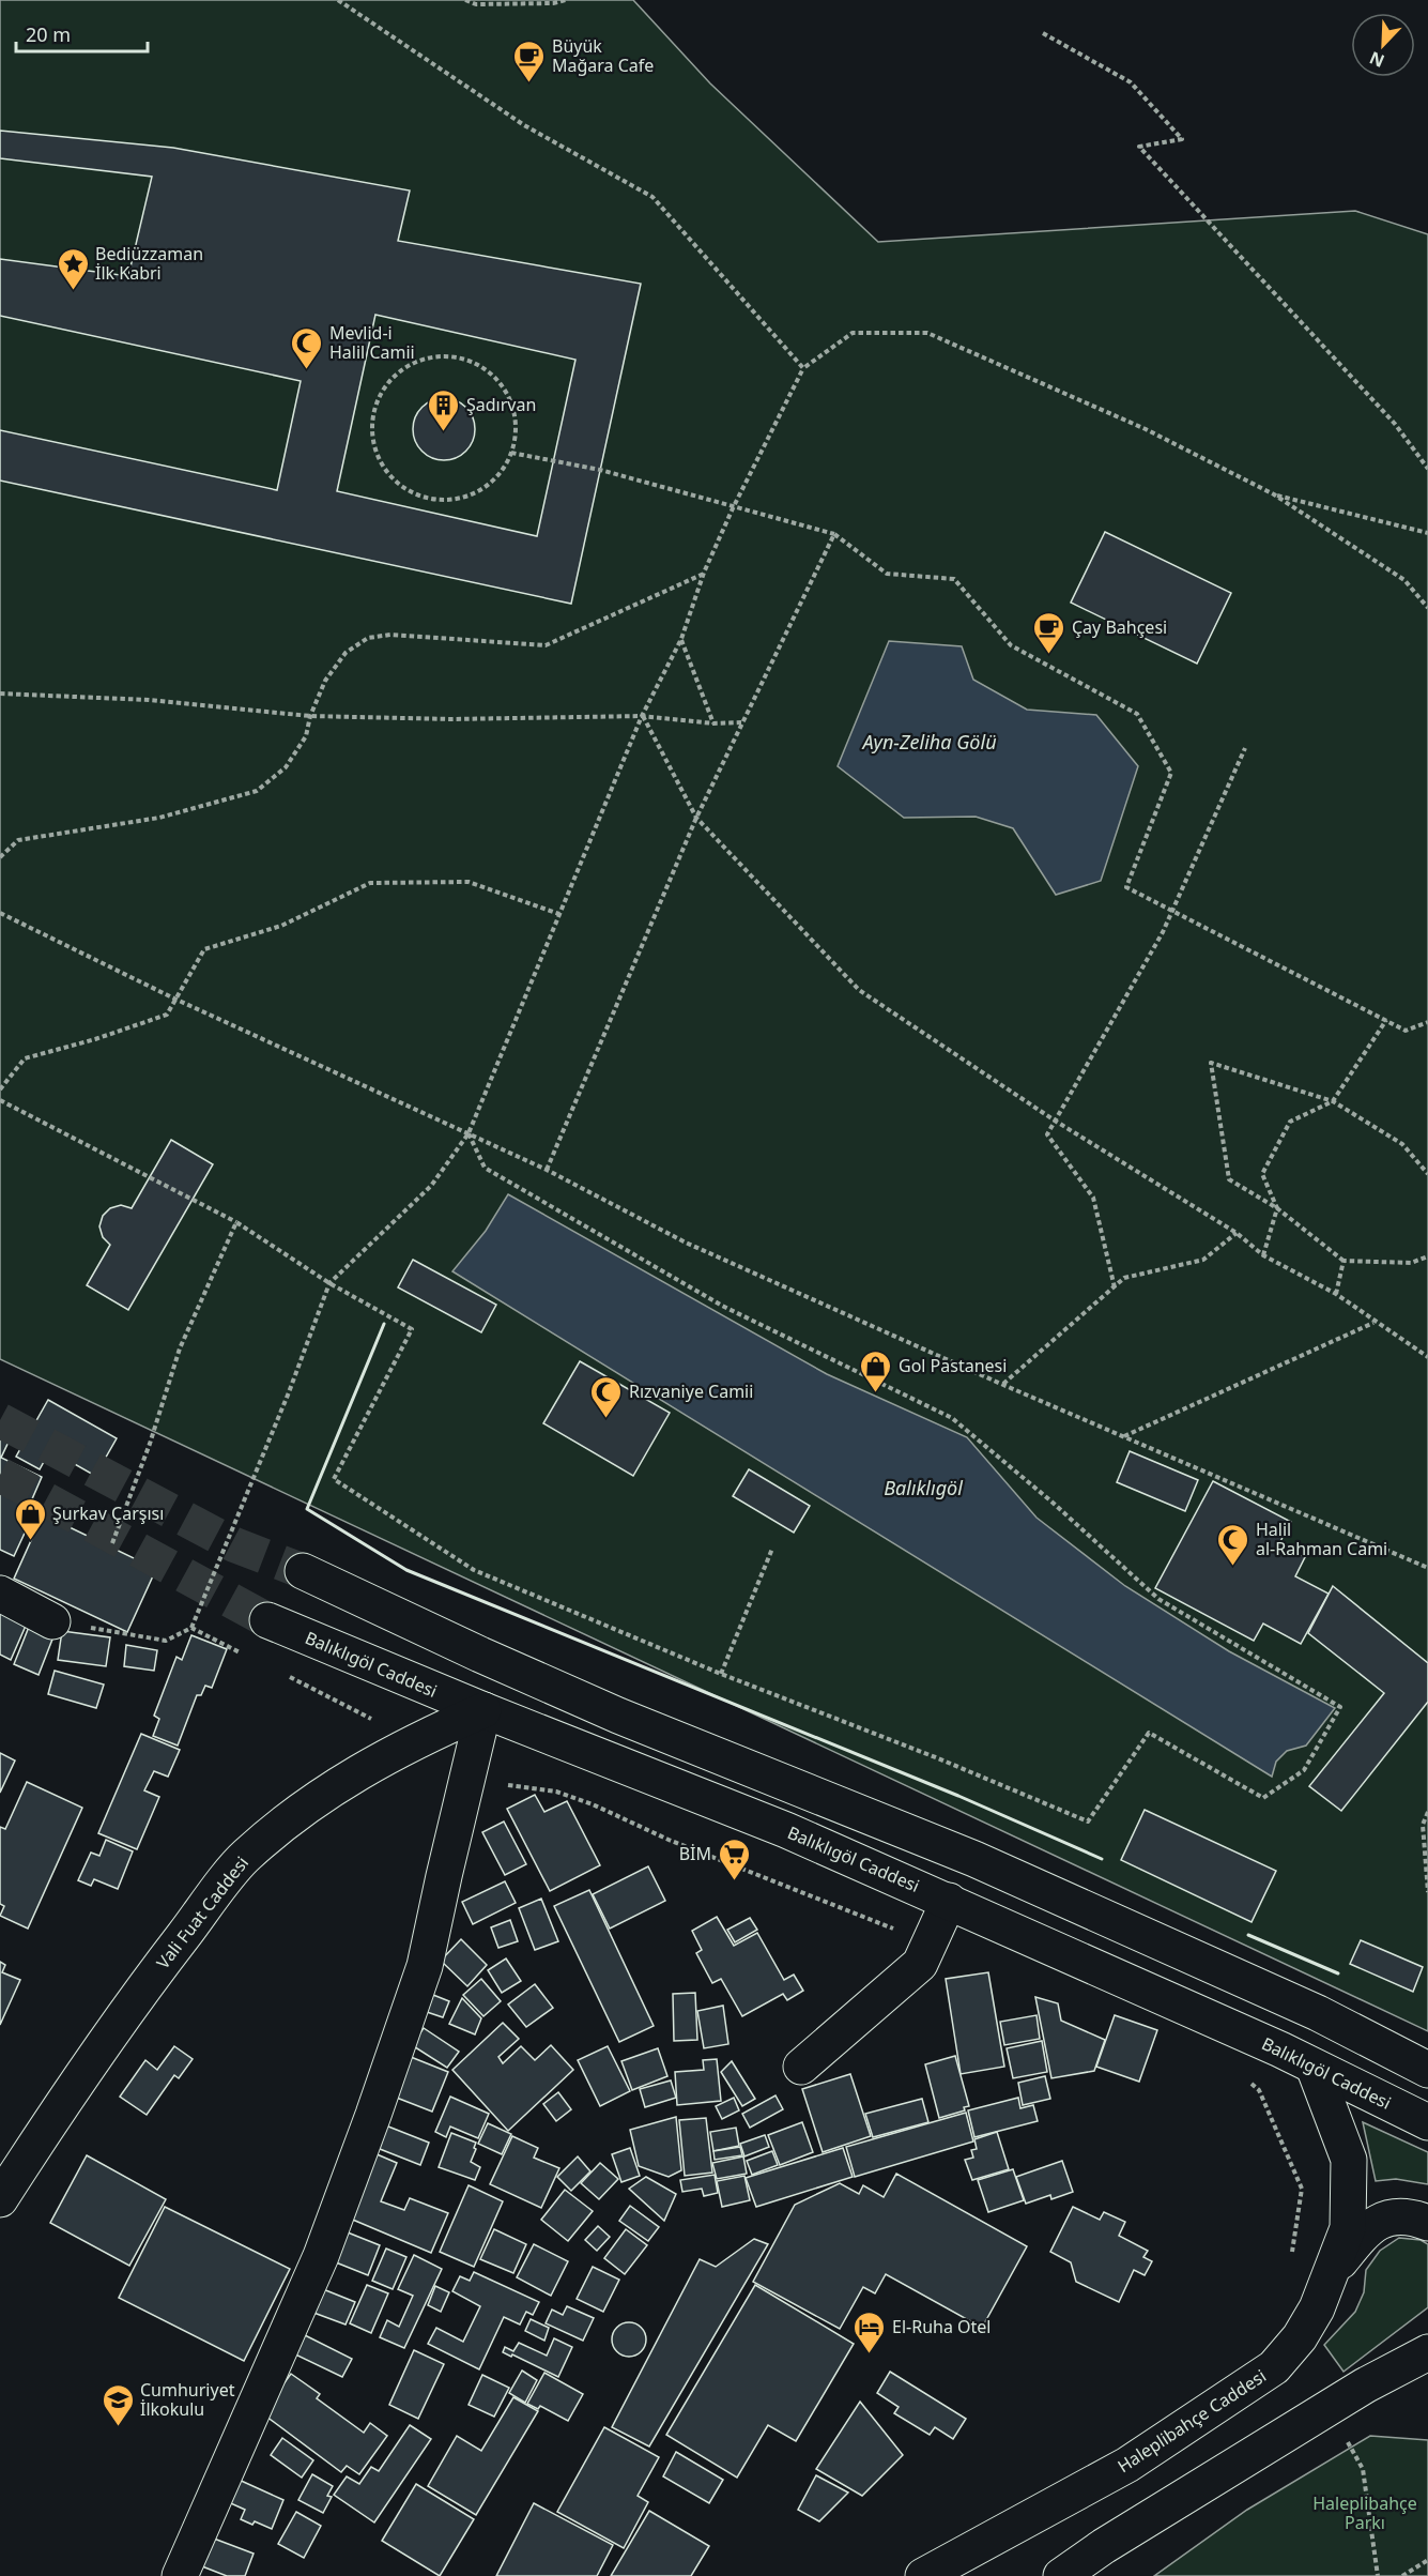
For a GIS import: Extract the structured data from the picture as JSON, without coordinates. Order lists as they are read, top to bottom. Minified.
{"streets":{"main road":["Balıklıgöl Caddesi","Vali Fuat Caddesi","Haleplibahçe Caddesi"]},"crossings":[["Balıklıgöl Caddesi","Vali Fuat Caddesi"],["Balıklıgöl Caddesi","Haleplibahçe Caddesi"]],"water":["Ayn-Zeliha Gölü","Balıklıgöl"],"parks":["Haleplibahçe Parkı"],"places":{"cafe":["Büyük Mağara Cafe","Çay Bahçesi"],"place":["Bediüzzaman İlk Kabri"],"mosque":["Mevlid-i Halil Camii","Rızvaniye Camii","Halil al-Rahman Cami"],"building":["Şadırvan"],"shop":["Gol Pastanesi","Şurkav Çarşısı"],"supermarket":["BİM"],"hotel":["El-Ruha Otel"],"school or university":["Cumhuriyet İlkokulu"]},"scale_bar":"20 m","north":"bottom left"}
